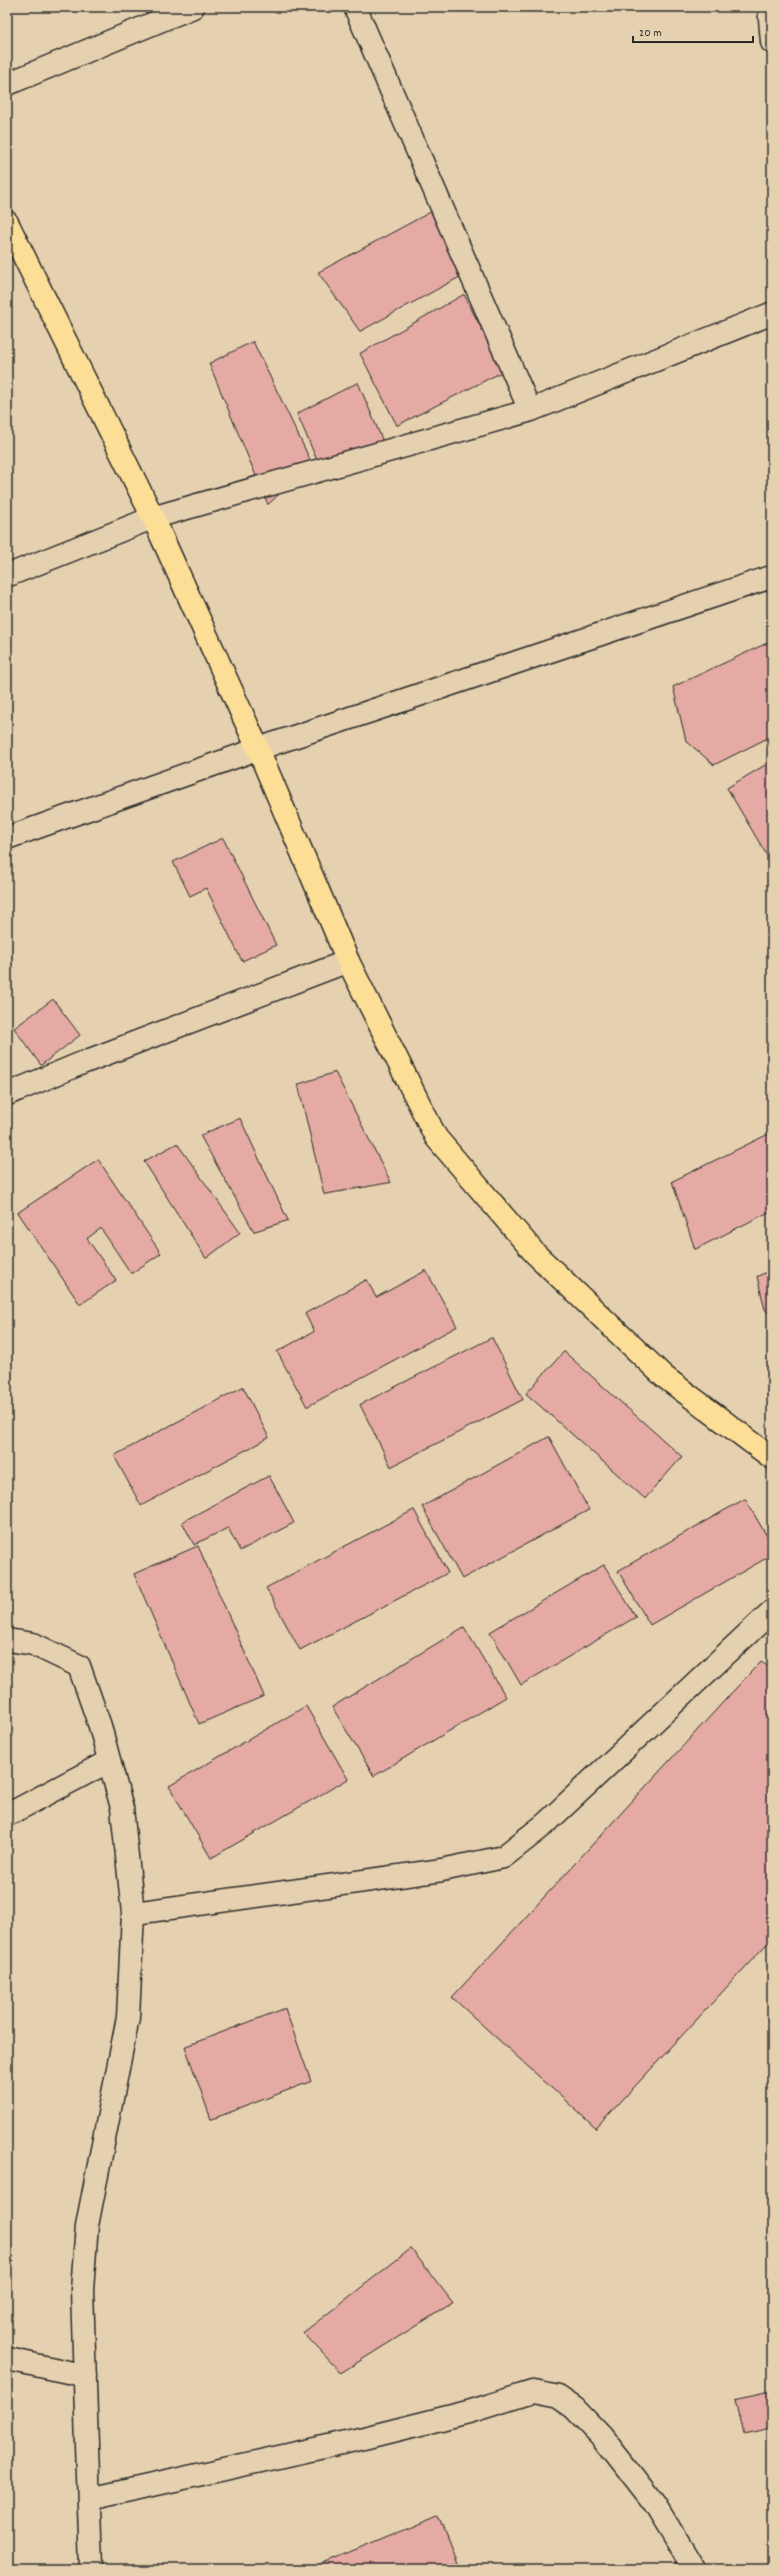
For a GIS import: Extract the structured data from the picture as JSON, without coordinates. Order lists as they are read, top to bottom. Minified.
{"scale_bar":"20 m"}
